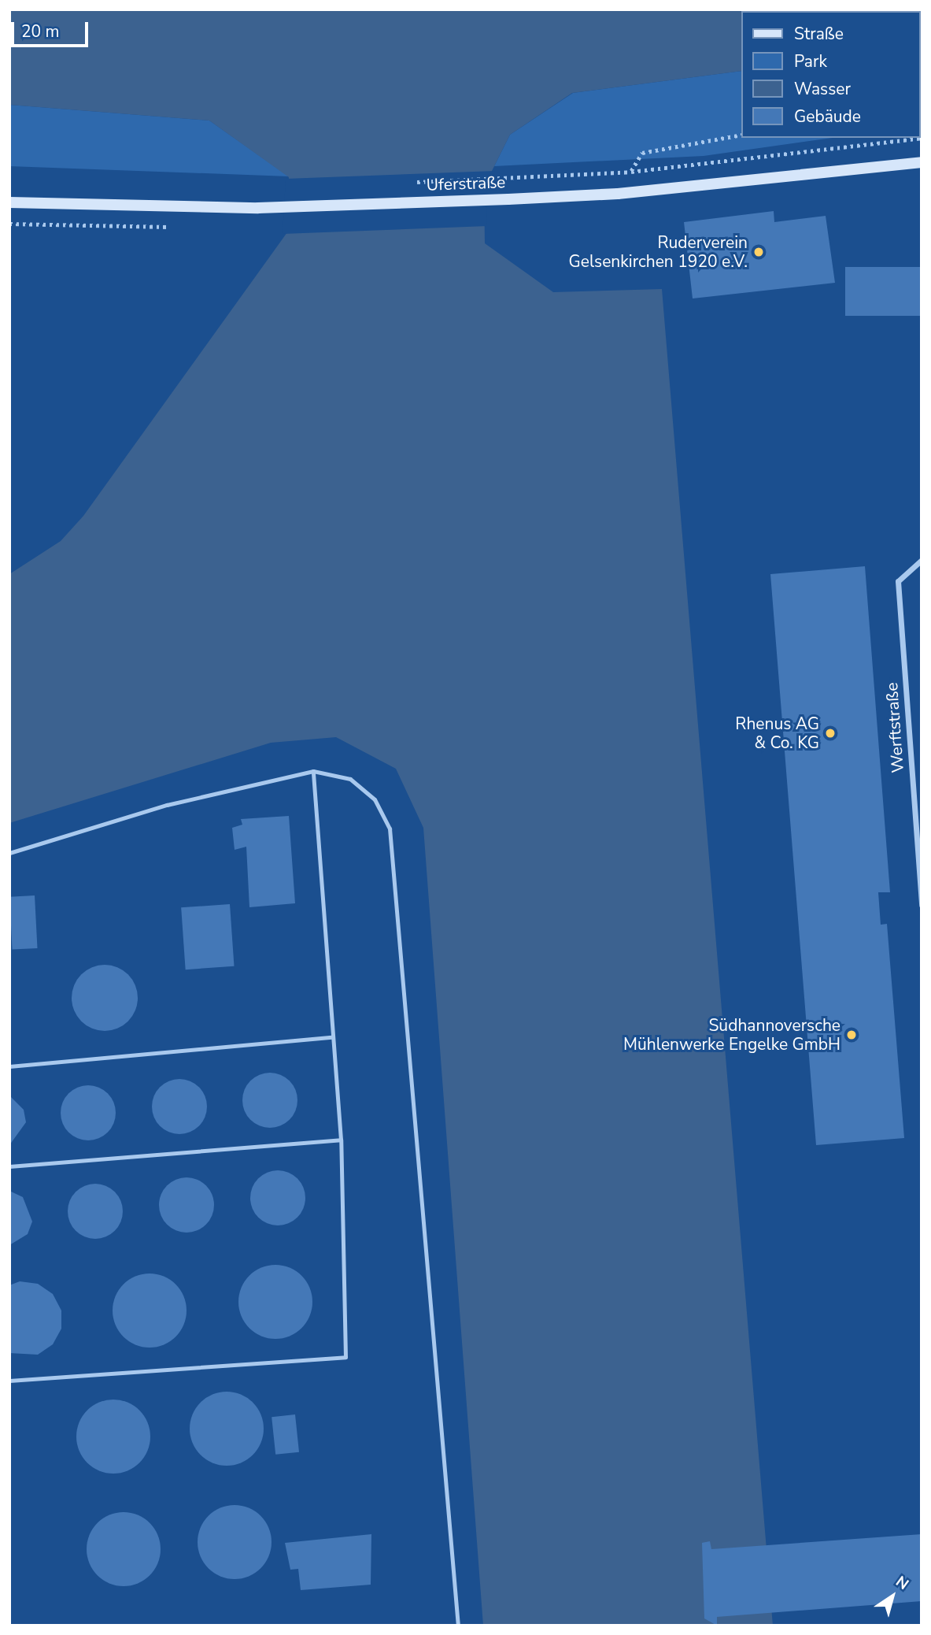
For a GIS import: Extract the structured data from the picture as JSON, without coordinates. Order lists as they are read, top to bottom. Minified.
{"streets":{"main road":["Uferstraße"],"street":["Werftstraße"]},"places":["Ruderverein Gelsenkirchen 1920 e.V.","Rhenus AG & Co. KG","Südhannoversche Mühlenwerke Engelke GmbH"],"legend":["Straße","Park","Wasser","Gebäude"],"scale_bar":"20 m","north":"top right"}
